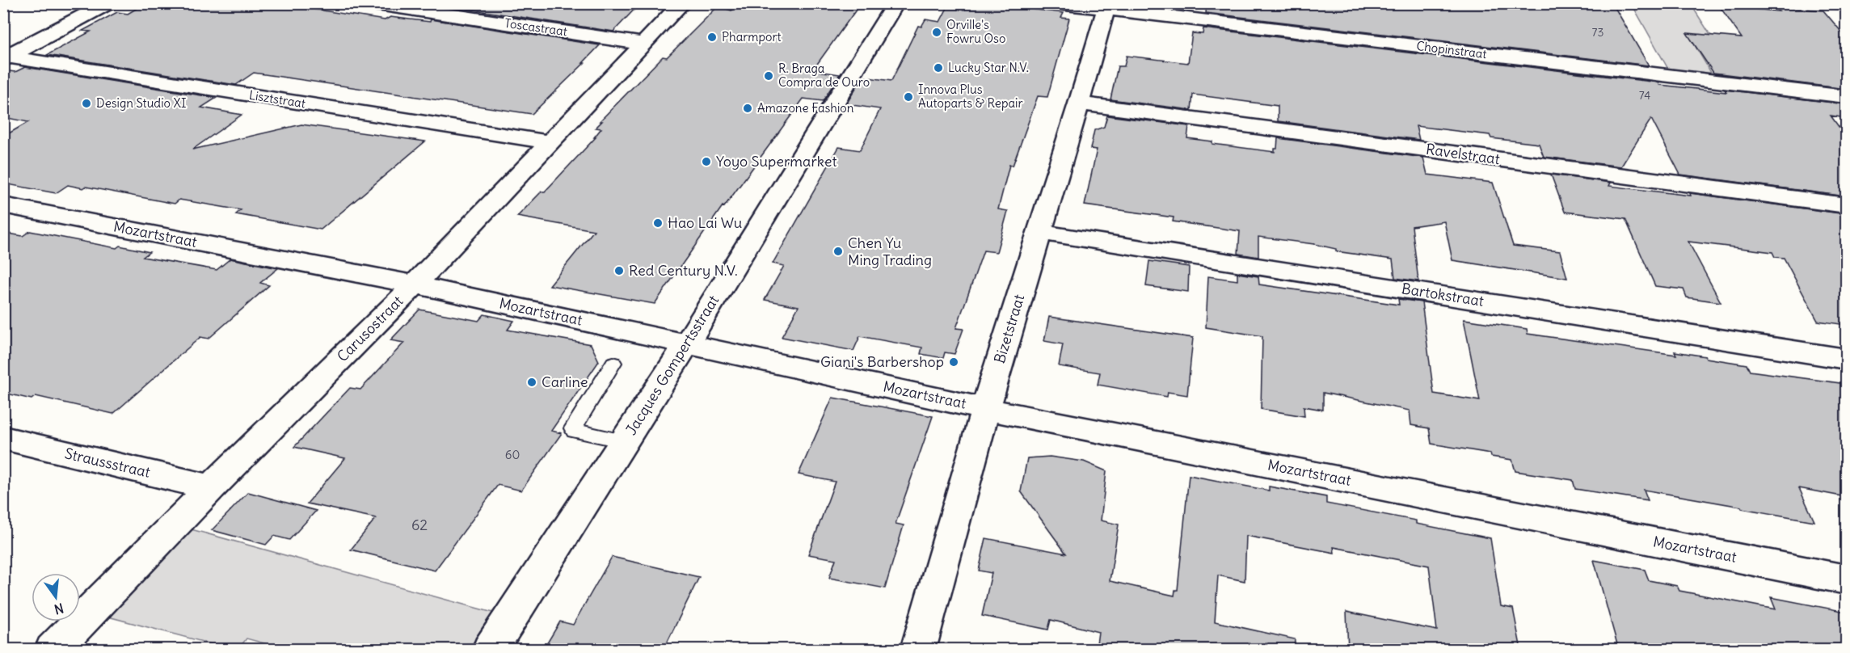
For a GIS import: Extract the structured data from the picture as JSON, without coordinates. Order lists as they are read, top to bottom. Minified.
{"streets":{"street":["Toscastraat","Chopinstraat","Lisztstraat","Ravelstraat","Mozartstraat","Bartokstraat","Carusostraat","Bizetstraat","Jacques Gompertsstraat","Straussstraat"]},"crossings":[["Toscastraat","Carusostraat"],["Chopinstraat","Bizetstraat"],["Lisztstraat","Carusostraat"],["Ravelstraat","Bizetstraat"],["Mozartstraat","Carusostraat"],["Mozartstraat","Bizetstraat"],["Mozartstraat","Jacques Gompertsstraat"],["Bartokstraat","Bizetstraat"],["Carusostraat","Straussstraat"]],"places":["Orville's Fowru Oso","Pharmport","Lucky Star N.V.","R. Braga Compra de Ouro","Innova Plus Autoparts & Repair","Design Studio XI","Amazone Fashion","Yoyo Supermarket","Hao Lai Wu","Chen Yu Ming Trading","Red Century N.V.","Giani's Barbershop","Carline"],"house_numbers":["73","74","60","62"],"north":"bottom"}
